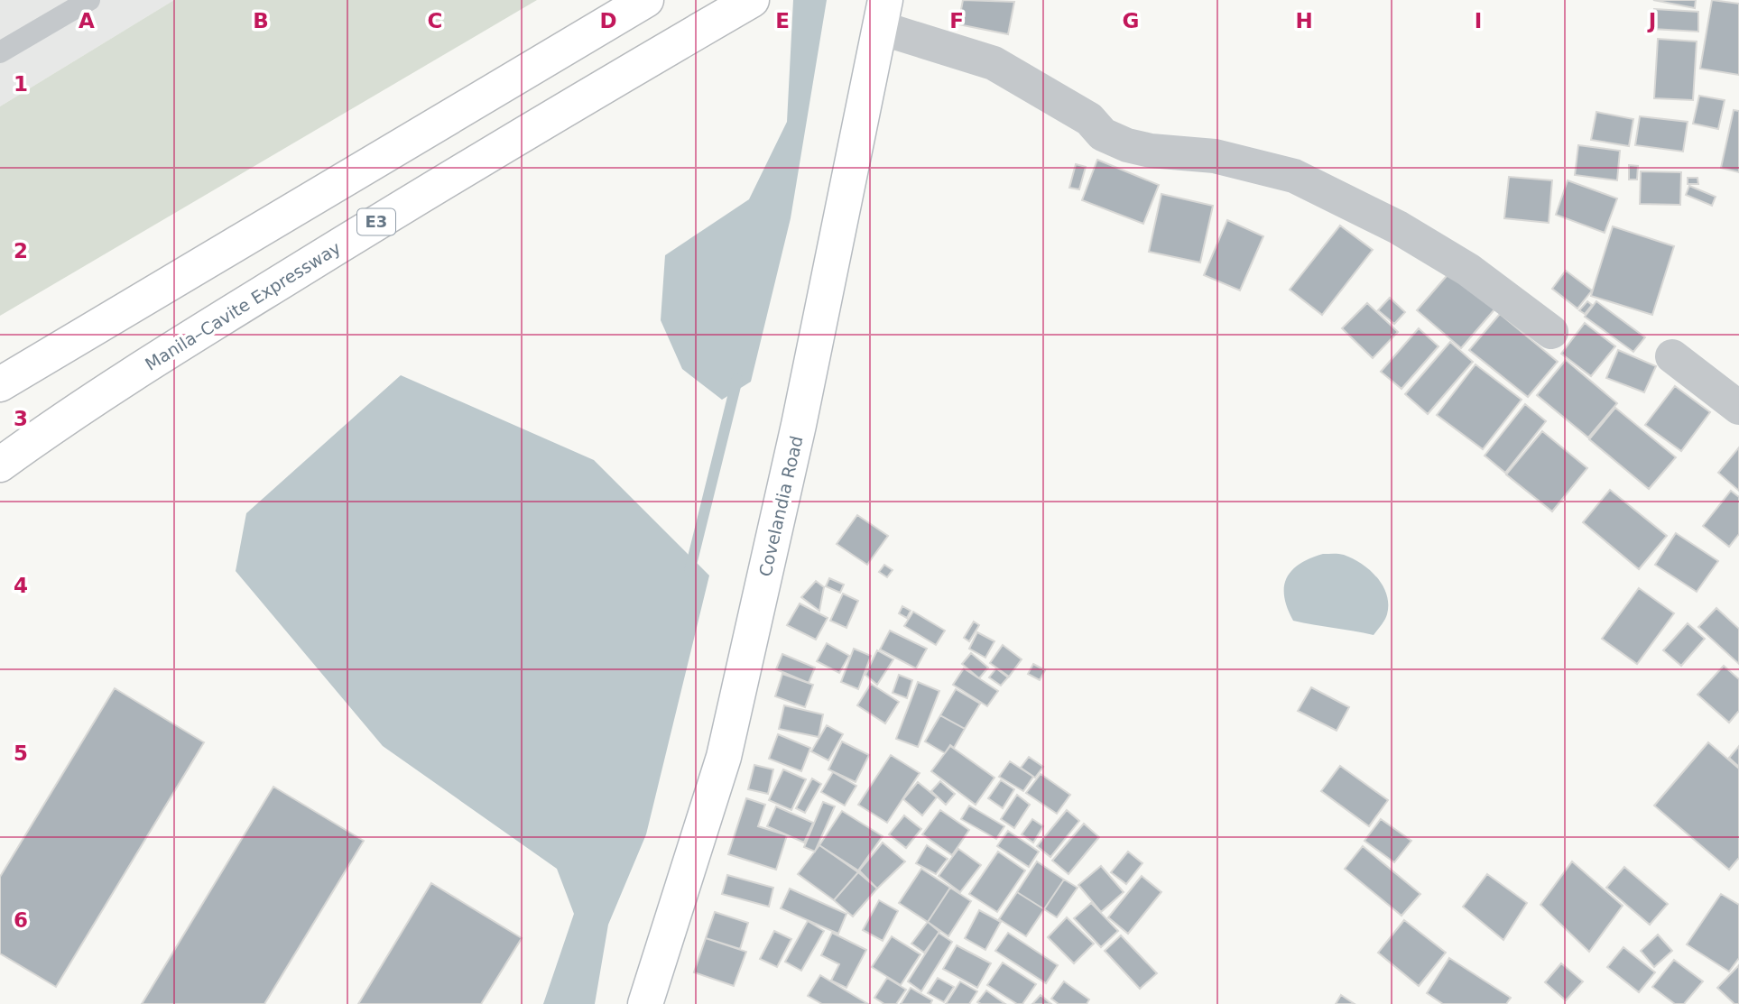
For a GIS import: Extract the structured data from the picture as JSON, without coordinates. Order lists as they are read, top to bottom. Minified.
{"streets":{"main road":["E3","Manila–Cavite Expressway","Covelandia Road"]},"grid":{"columns":["A","B","C","D","E","F","G","H","I","J"],"rows":["1","2","3","4","5","6"]}}
